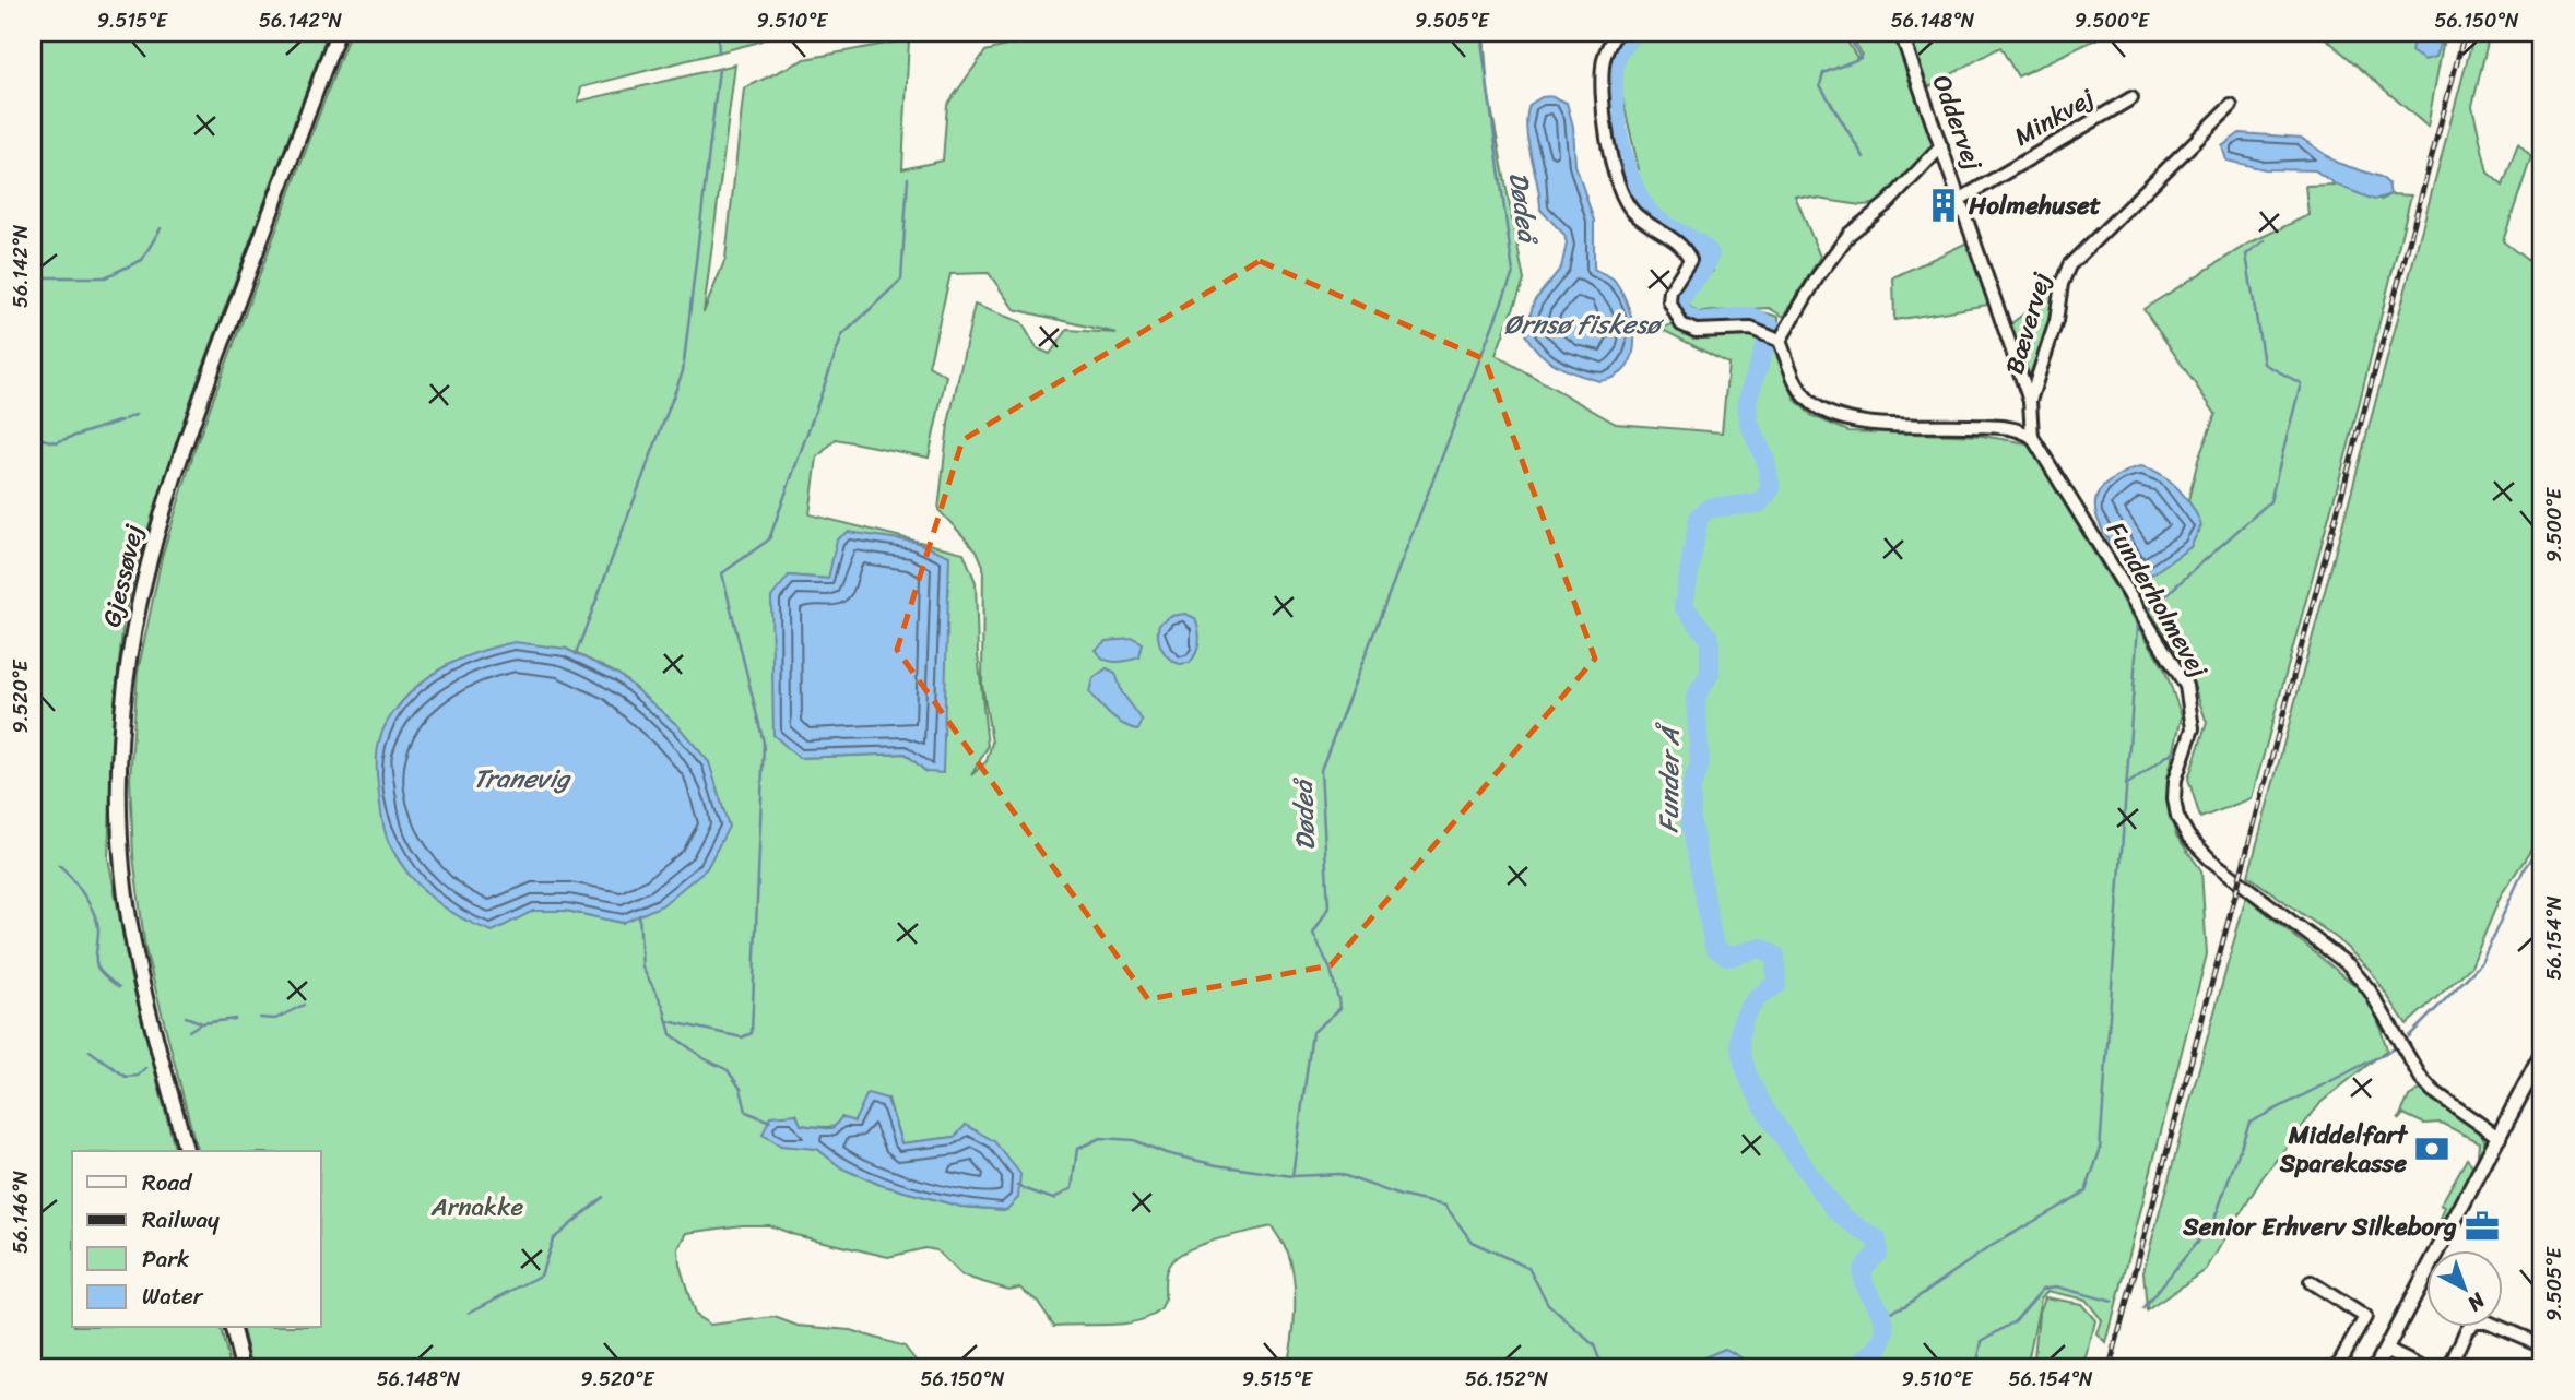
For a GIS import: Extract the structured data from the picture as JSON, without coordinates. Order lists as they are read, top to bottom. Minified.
{"streets":{"street":["Minkvej","Oddervej","Bævervej","Gjessøvej","Funderholmevej"]},"crossings":[["Minkvej","Oddervej"],["Oddervej","Bævervej"],["Bævervej","Funderholmevej"]],"water":["Dødeå","Ørnsø fiskesø","Tranevig","Funder Å"],"parks":["Arnakke"],"places":{"building":["Holmehuset"],"bank":["Middelfart Sparekasse"],"office":["Senior Erhverv Silkeborg"]},"legend":["Road","Railway","Park","Water"],"north":"bottom right","coordinates":["9.515°E","56.142°N","9.510°E","9.505°E","56.148°N","9.500°E","56.150°N","9.520°E","56.154°N","56.146°N","56.152°N"]}
